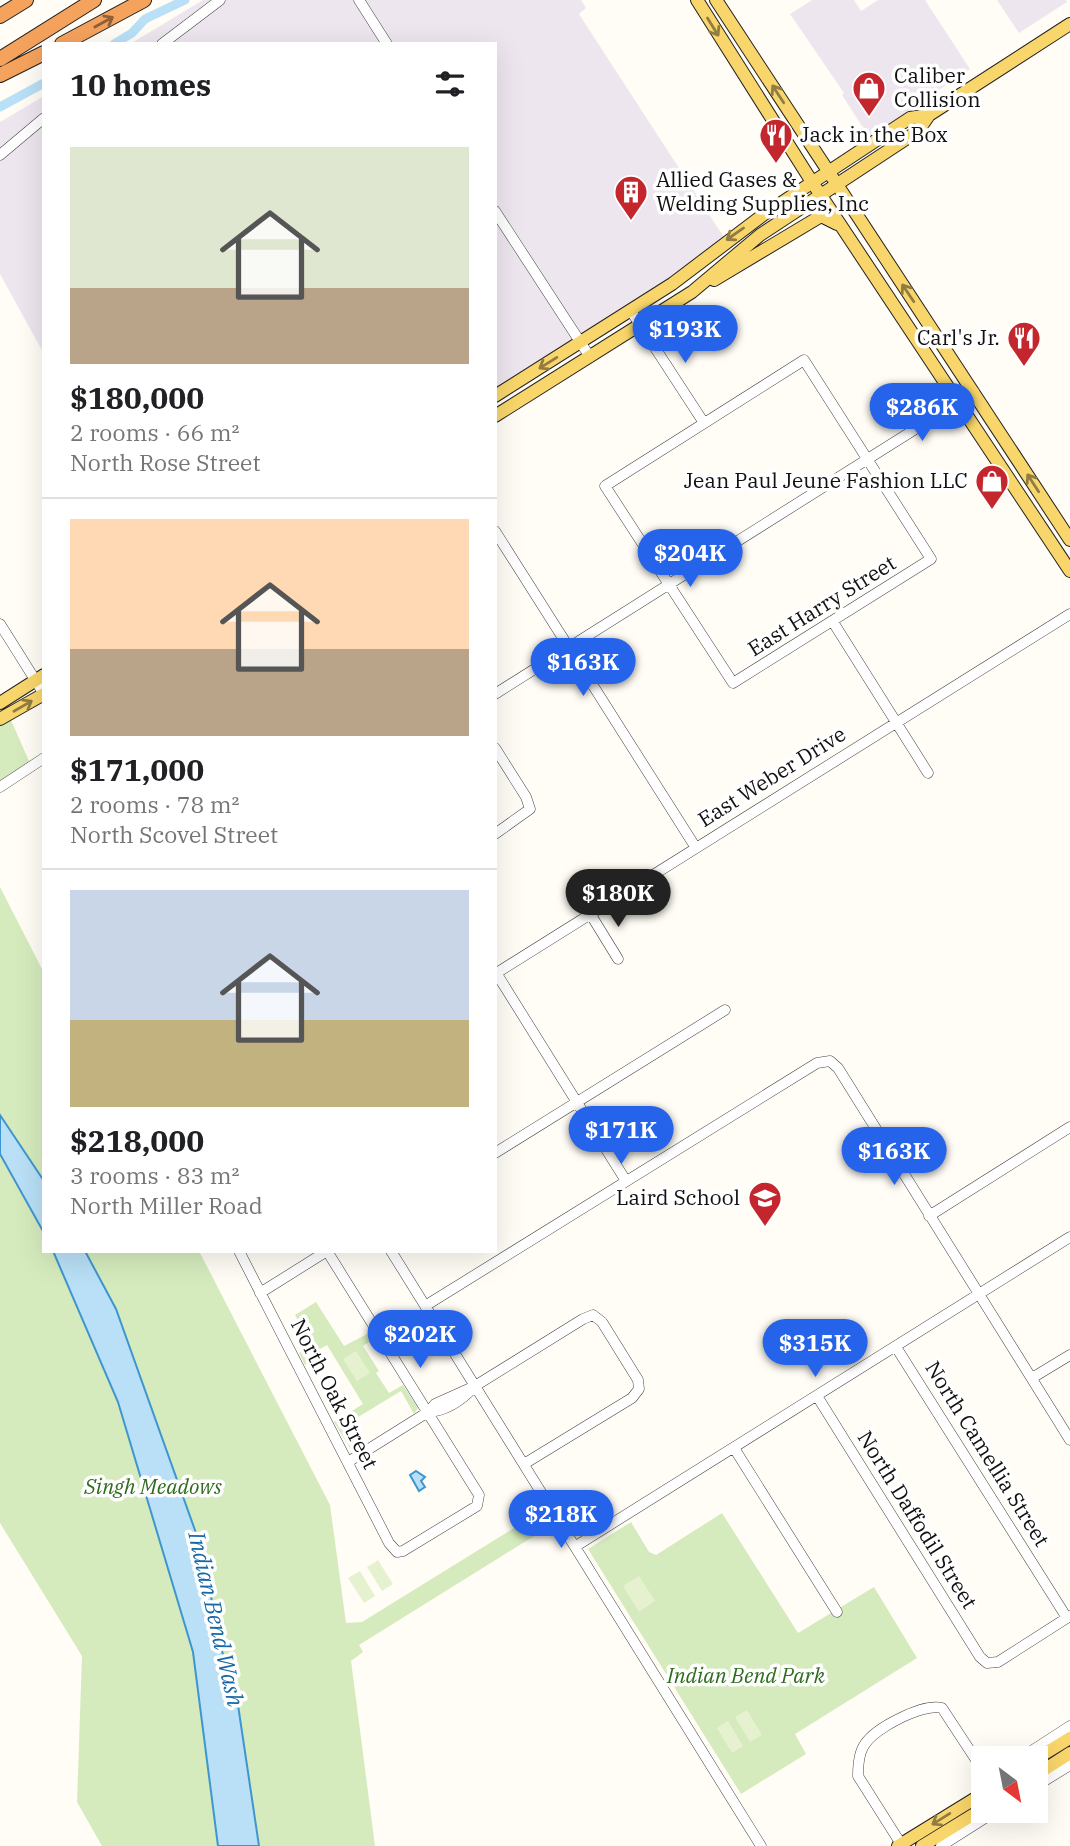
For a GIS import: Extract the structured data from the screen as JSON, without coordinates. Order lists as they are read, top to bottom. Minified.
{"streets":{"street":["East Harry Street","East Weber Drive","North Oak Street","North Camellia Street","North Daffodil Street"]},"crossings":[["North Camellia Street","North Daffodil Street"]],"water":["Indian Bend Wash"],"parks":["Singh Meadows","Indian Bend Park"],"places":{"shop":["Caliber Collision","Jean Paul Jeune Fashion LLC"],"restaurant":["Jack in the Box","Carl's Jr."],"building":["Allied Gases & Welding Supplies, Inc"],"school or university":["Laird School"]},"north":"bottom right","page":{"heading":"10 homes","list":[{"name":"$180,000","note":"2 rooms · 66 m² · North Rose Street"},{"name":"$171,000","note":"2 rooms · 78 m² · North Scovel Street"},{"name":"$218,000","note":"3 rooms · 83 m² · North Miller Road"}],"price":["$193K","$286K","$204K","$163K","$180K","$171K","$163K","$202K","$315K","$218K"]}}
